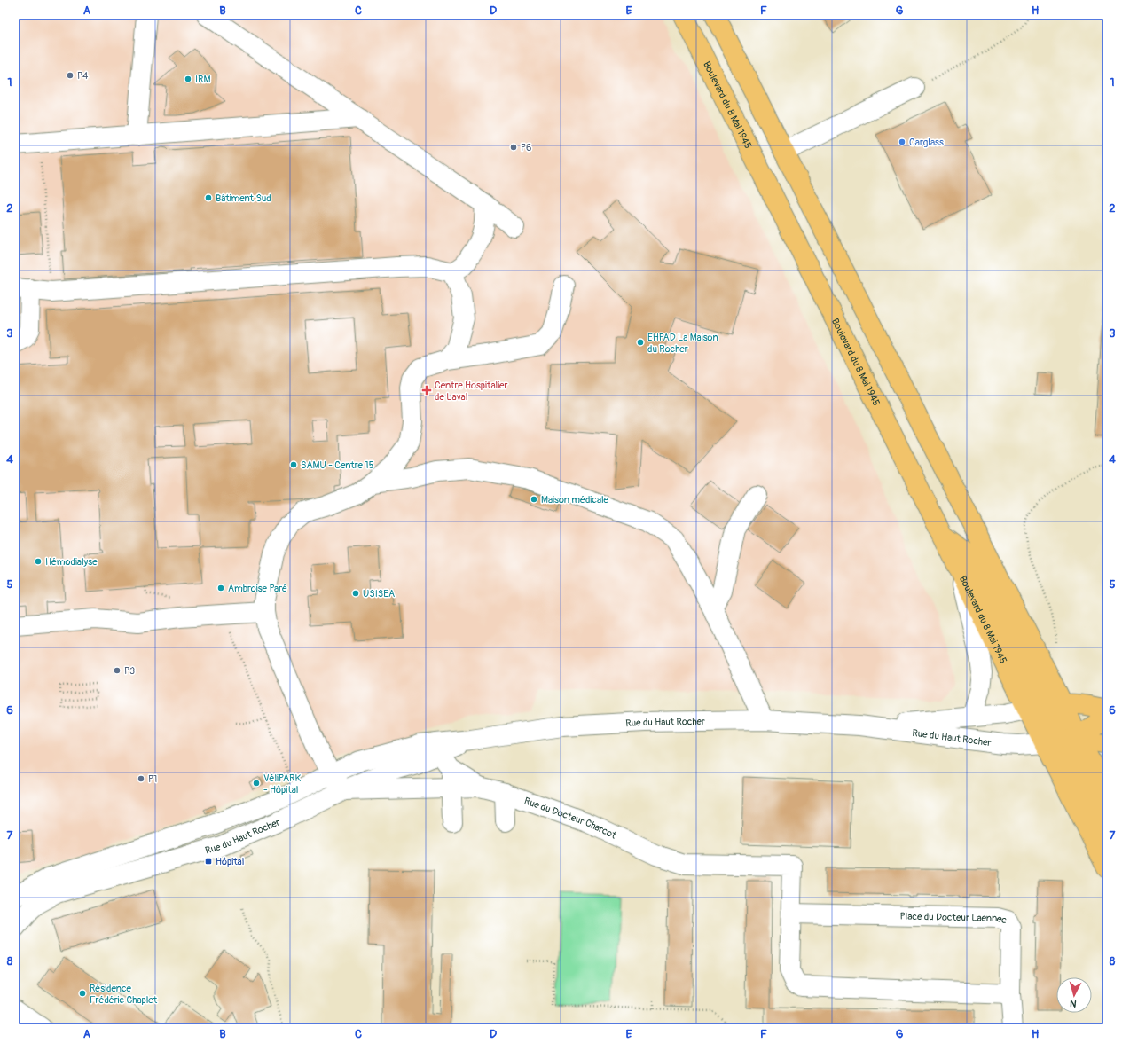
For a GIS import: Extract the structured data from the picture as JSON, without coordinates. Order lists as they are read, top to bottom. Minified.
{"streets":{"main road":["Boulevard du 8 Mai 1945"],"street":["Rue du Haut Rocher","Rue du Docteur Charcot","Place du Docteur Laennec"]},"crossings":[["Boulevard du 8 Mai 1945","Rue du Haut Rocher"],["Rue du Haut Rocher","Rue du Docteur Charcot"],["Rue du Docteur Charcot","Place du Docteur Laennec"]],"places":{"other":["P4","IRM","Carglass","P6","Bâtiment Sud","EHPAD La Maison du Rocher","SAMU - Centre 15","Maison médicale","Hémodialyse","Ambroise Paré","USISEA","P3","P1","VéliPARK - Hôpital","Résidence Frédéric Chaplet"],"health":["Centre Hospitalier de Laval"],"transit":["Hôpital"]},"north":"bottom","grid":{"columns":["A","B","C","D","E","F","G","H"],"rows":["1","2","3","4","5","6","7","8"]}}
